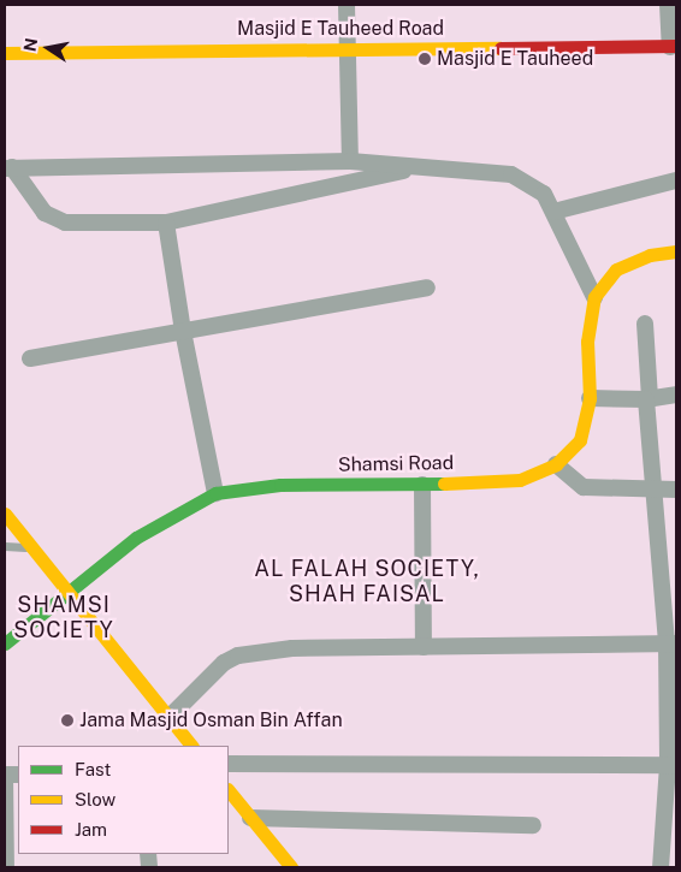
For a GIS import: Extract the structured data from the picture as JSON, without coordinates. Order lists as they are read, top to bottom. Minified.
{"streets":{"street":["Masjid E Tauheed Road","Shamsi Road"]},"districts":["AL FALAH SOCIETY, SHAH FAISAL","SHAMSI SOCIETY"],"places":["Masjid E Tauheed","Jama Masjid Osman Bin Affan"],"legend":["Fast","Slow","Jam"],"north":"left"}
